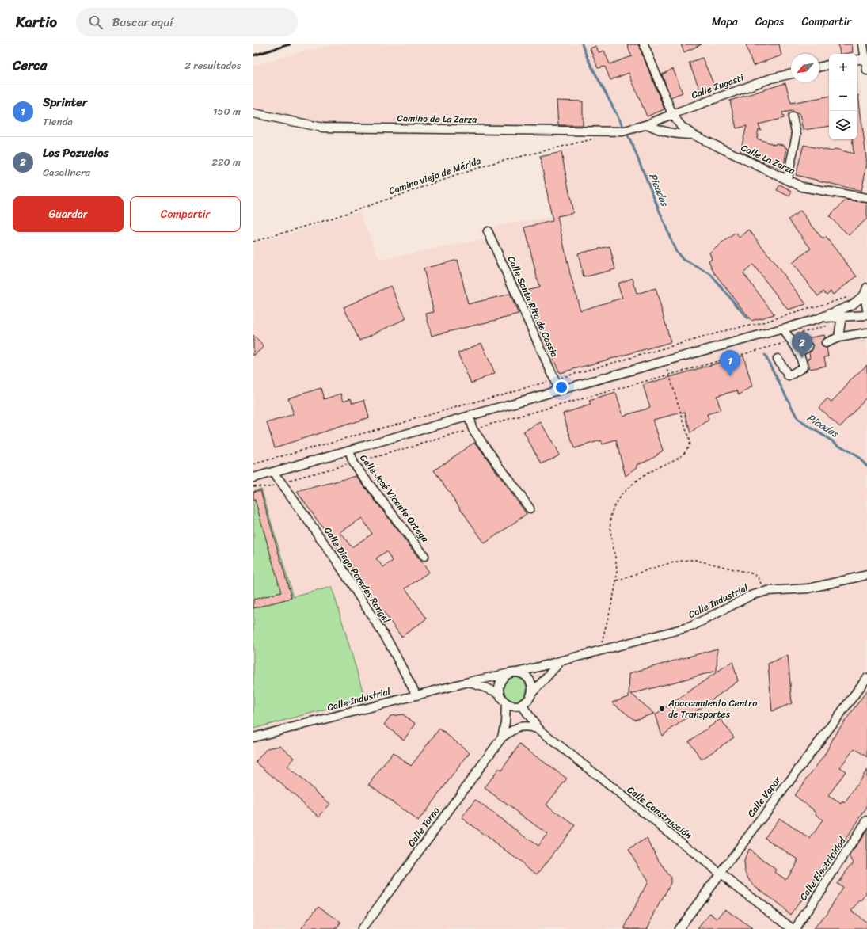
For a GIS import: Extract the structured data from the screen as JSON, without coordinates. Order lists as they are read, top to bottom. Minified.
{"streets":{"street":["Calle Zugasti","Camino de La Zarza","Calle La Zarza","Calle Santa Rita de Cassia","Calle José Vicente Ortega","Calle Diego Paredes Rangel","Calle Industrial","Calle Vapor","Calle Construcción","Calle Torno","Calle Electricidad"],"path":["Camino viejo de Mérida"]},"crossings":[["Calle Zugasti","Camino de La Zarza"],["Calle Zugasti","Calle La Zarza"],["Calle Diego Paredes Rangel","Calle Industrial"],["Calle Industrial","Calle Construcción"],["Calle Industrial","Calle Torno"],["Calle Vapor","Calle Construcción"],["Calle Construcción","Calle Torno"],["Calle Construcción","Calle Electricidad"]],"water":["Picadas"],"places":["Aparcamiento Centro de Transportes"],"north":"bottom left","page":{"header":"Kartio","search":"Buscar aquí","nav":["Mapa","Capas","Compartir"],"heading":["Cerca","2 resultados"],"map_buttons":["+","−"],"list":[{"mark":"1","name":"Sprinter","note":"Tienda","value":"150 m"},{"mark":"2","name":"Los Pozuelos","note":"Gasolinera","value":"220 m"}],"buttons":["Guardar","Compartir"],"pins":["2","1"]}}
